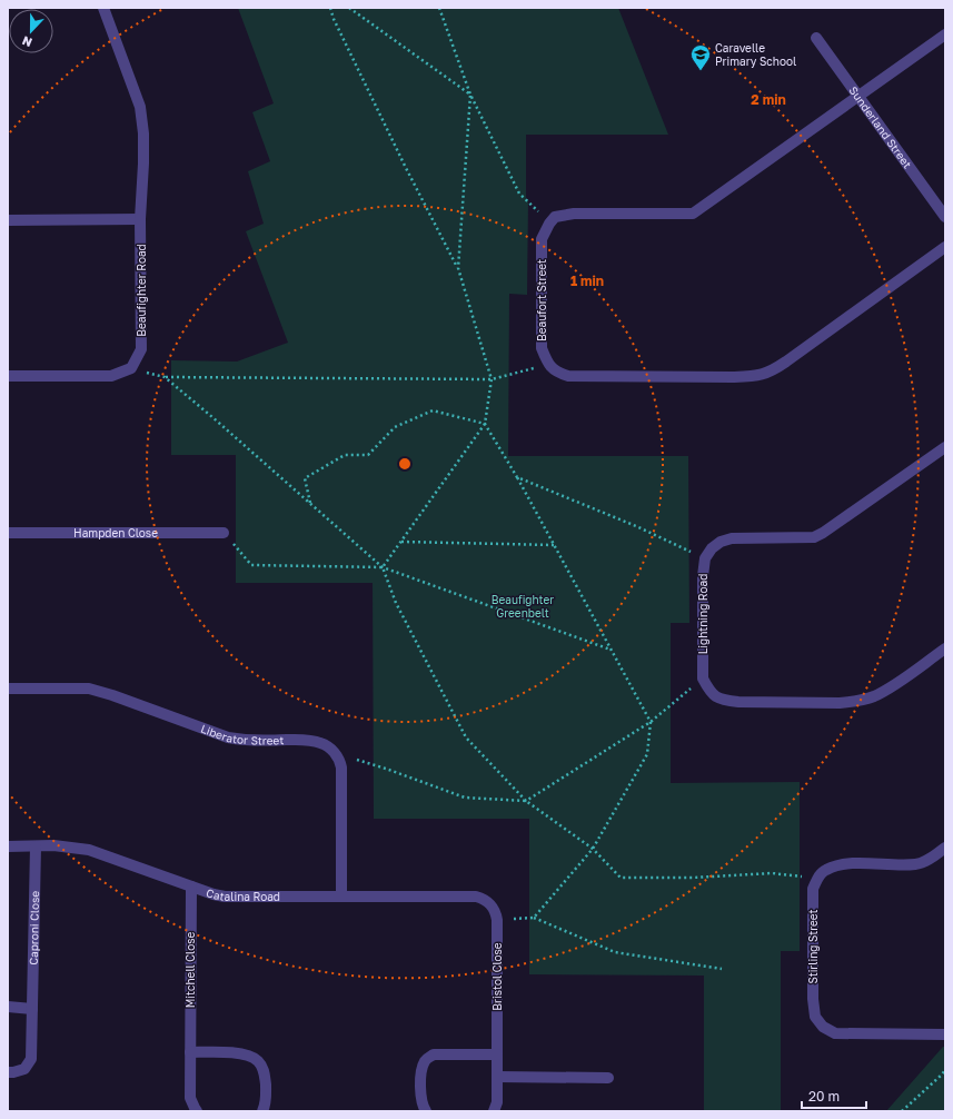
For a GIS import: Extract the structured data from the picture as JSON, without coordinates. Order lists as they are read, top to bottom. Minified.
{"streets":{"street":["Sunderland Street","Beaufighter Road","Beaufort Street","Hampden Close","Lightning Road","Liberator Street","Catalina Road","Caproni Close","Stirling Street","Mitchell Close","Bristol Close"]},"crossings":[["Catalina Road","Caproni Close"],["Catalina Road","Mitchell Close"],["Catalina Road","Bristol Close"]],"parks":["Beaufighter Greenbelt"],"places":{"school or university":["Caravelle Primary School"]},"scale_bar":"20 m","north":"bottom","rings":["2 min","1 min"]}
